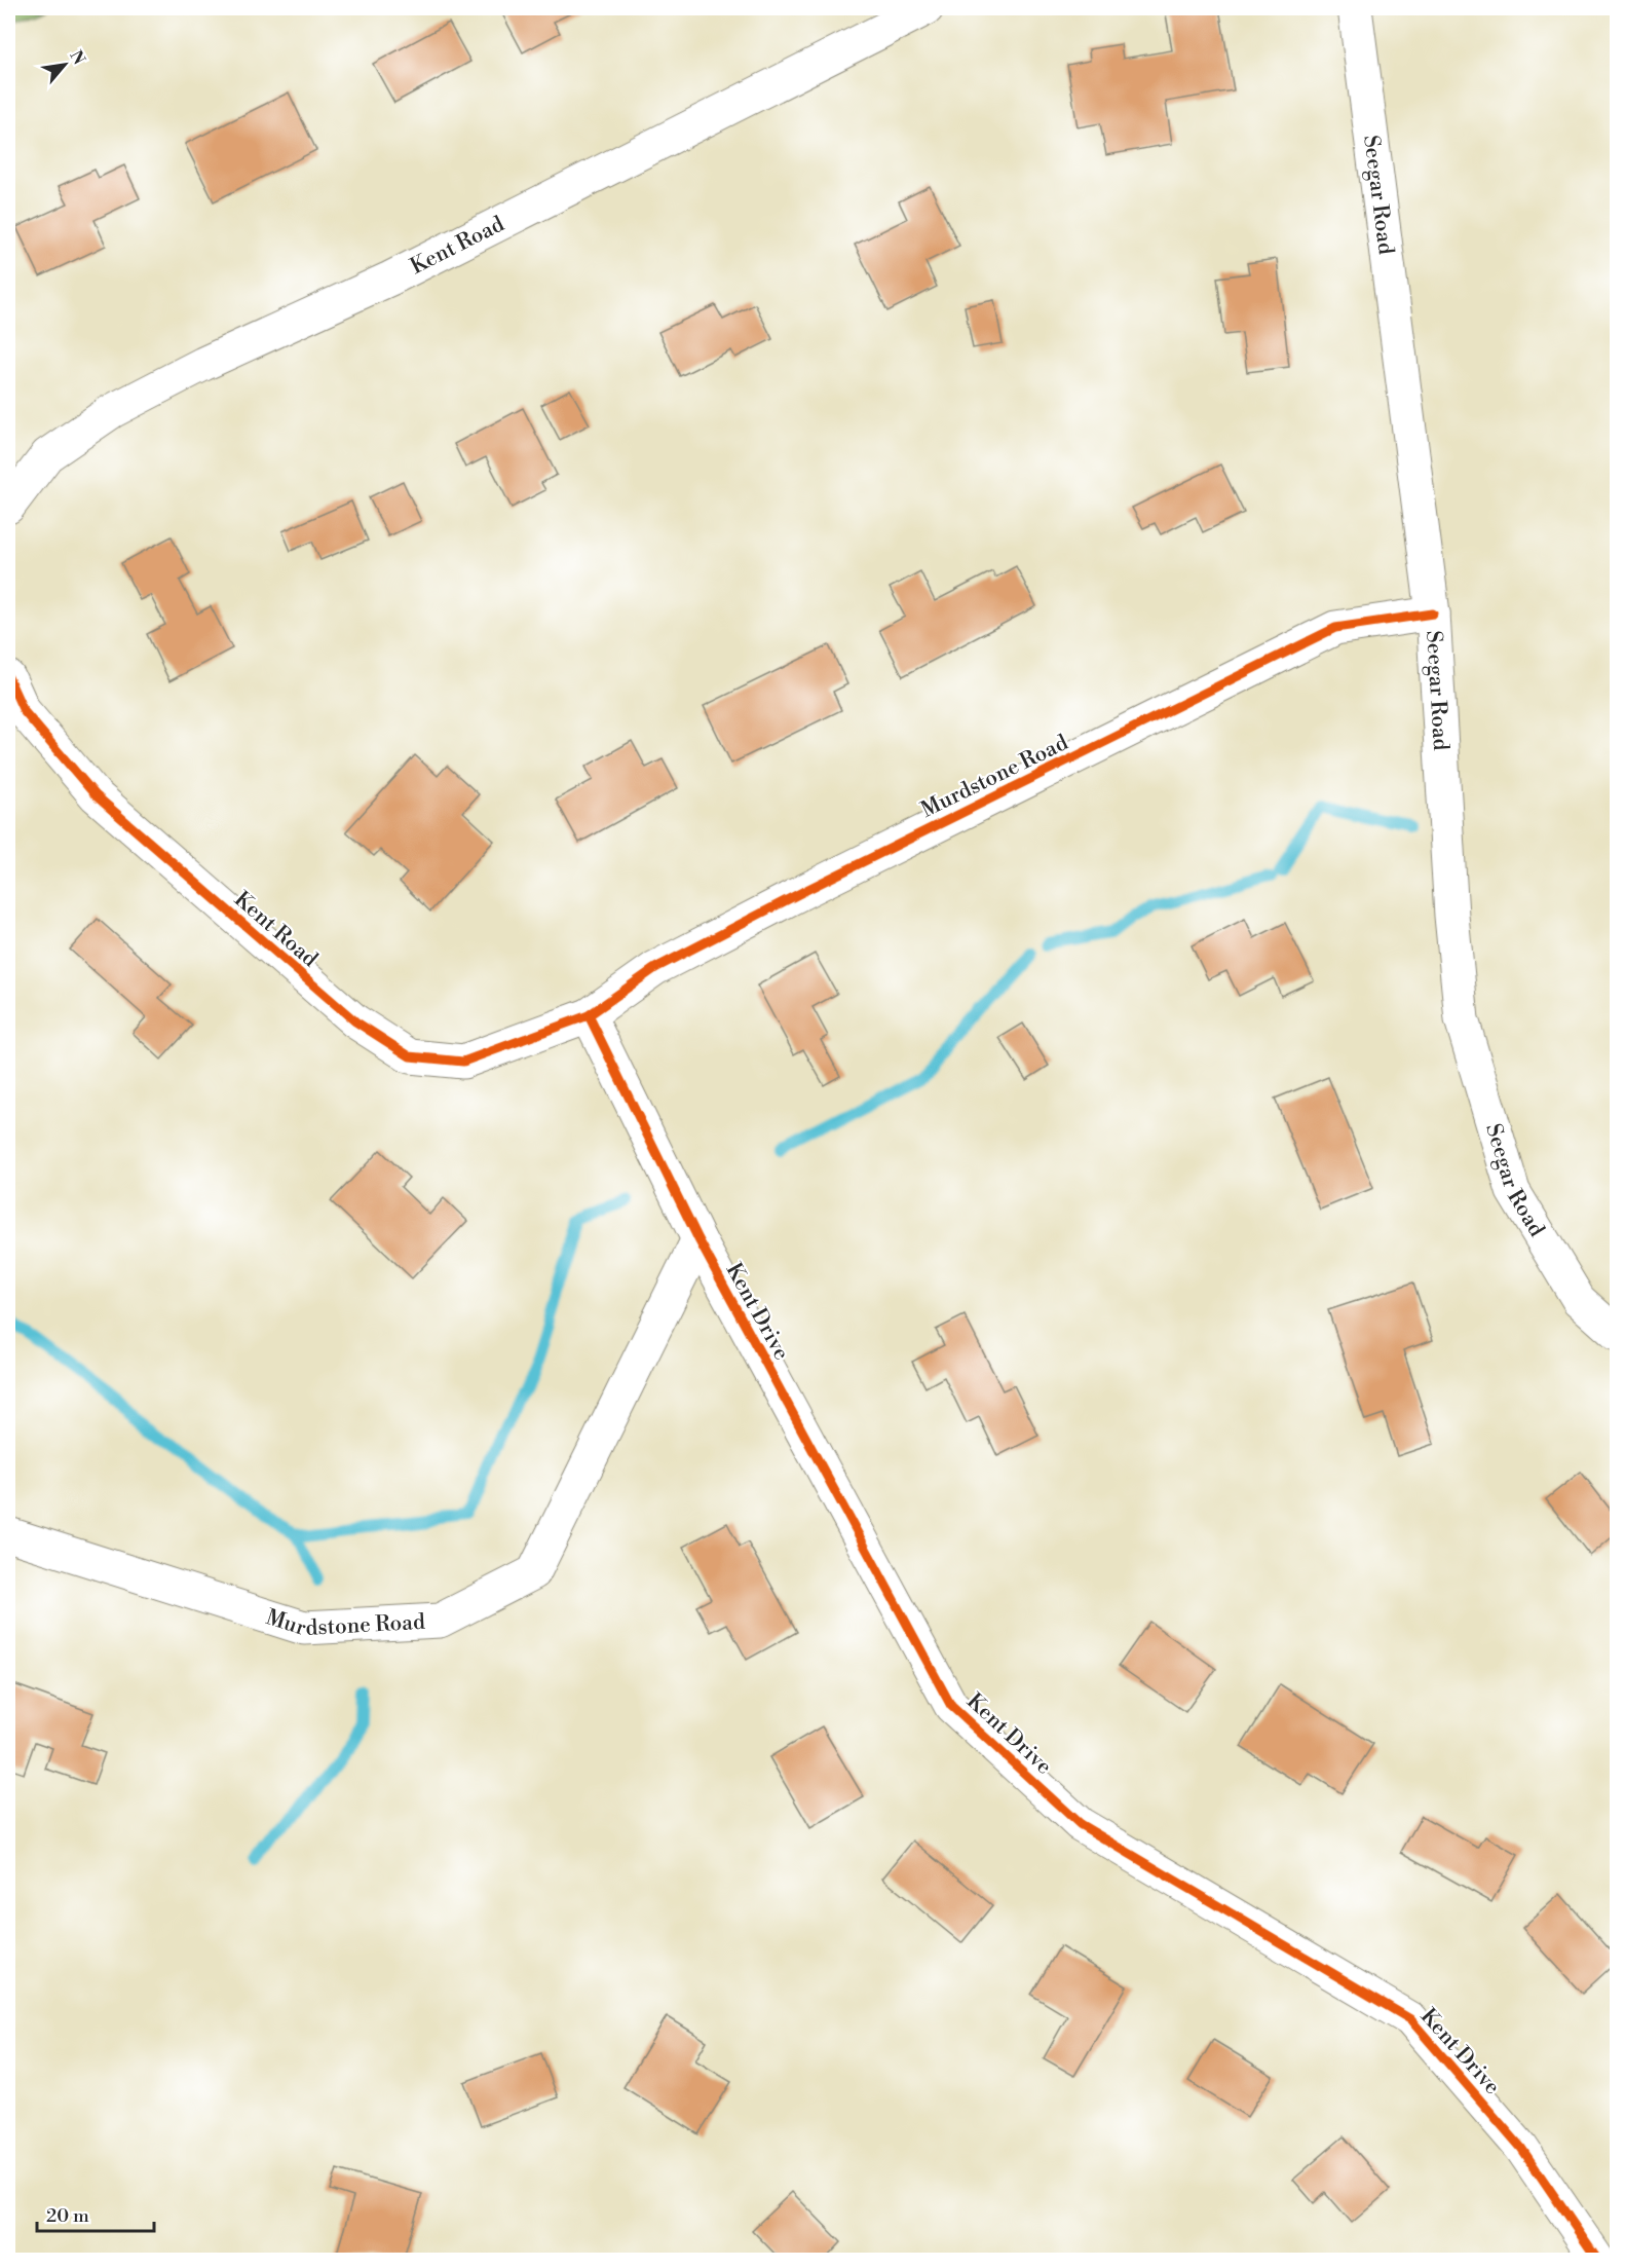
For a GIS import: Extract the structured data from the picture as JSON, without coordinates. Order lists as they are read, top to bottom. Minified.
{"streets":{"street":["Seegar Road","Kent Road","Murdstone Road","Kent Drive"]},"crossings":[["Seegar Road","Murdstone Road"],["Kent Road","Murdstone Road"],["Kent Road","Kent Drive"],["Murdstone Road","Kent Drive"]],"scale_bar":"20 m","north":"top right"}
